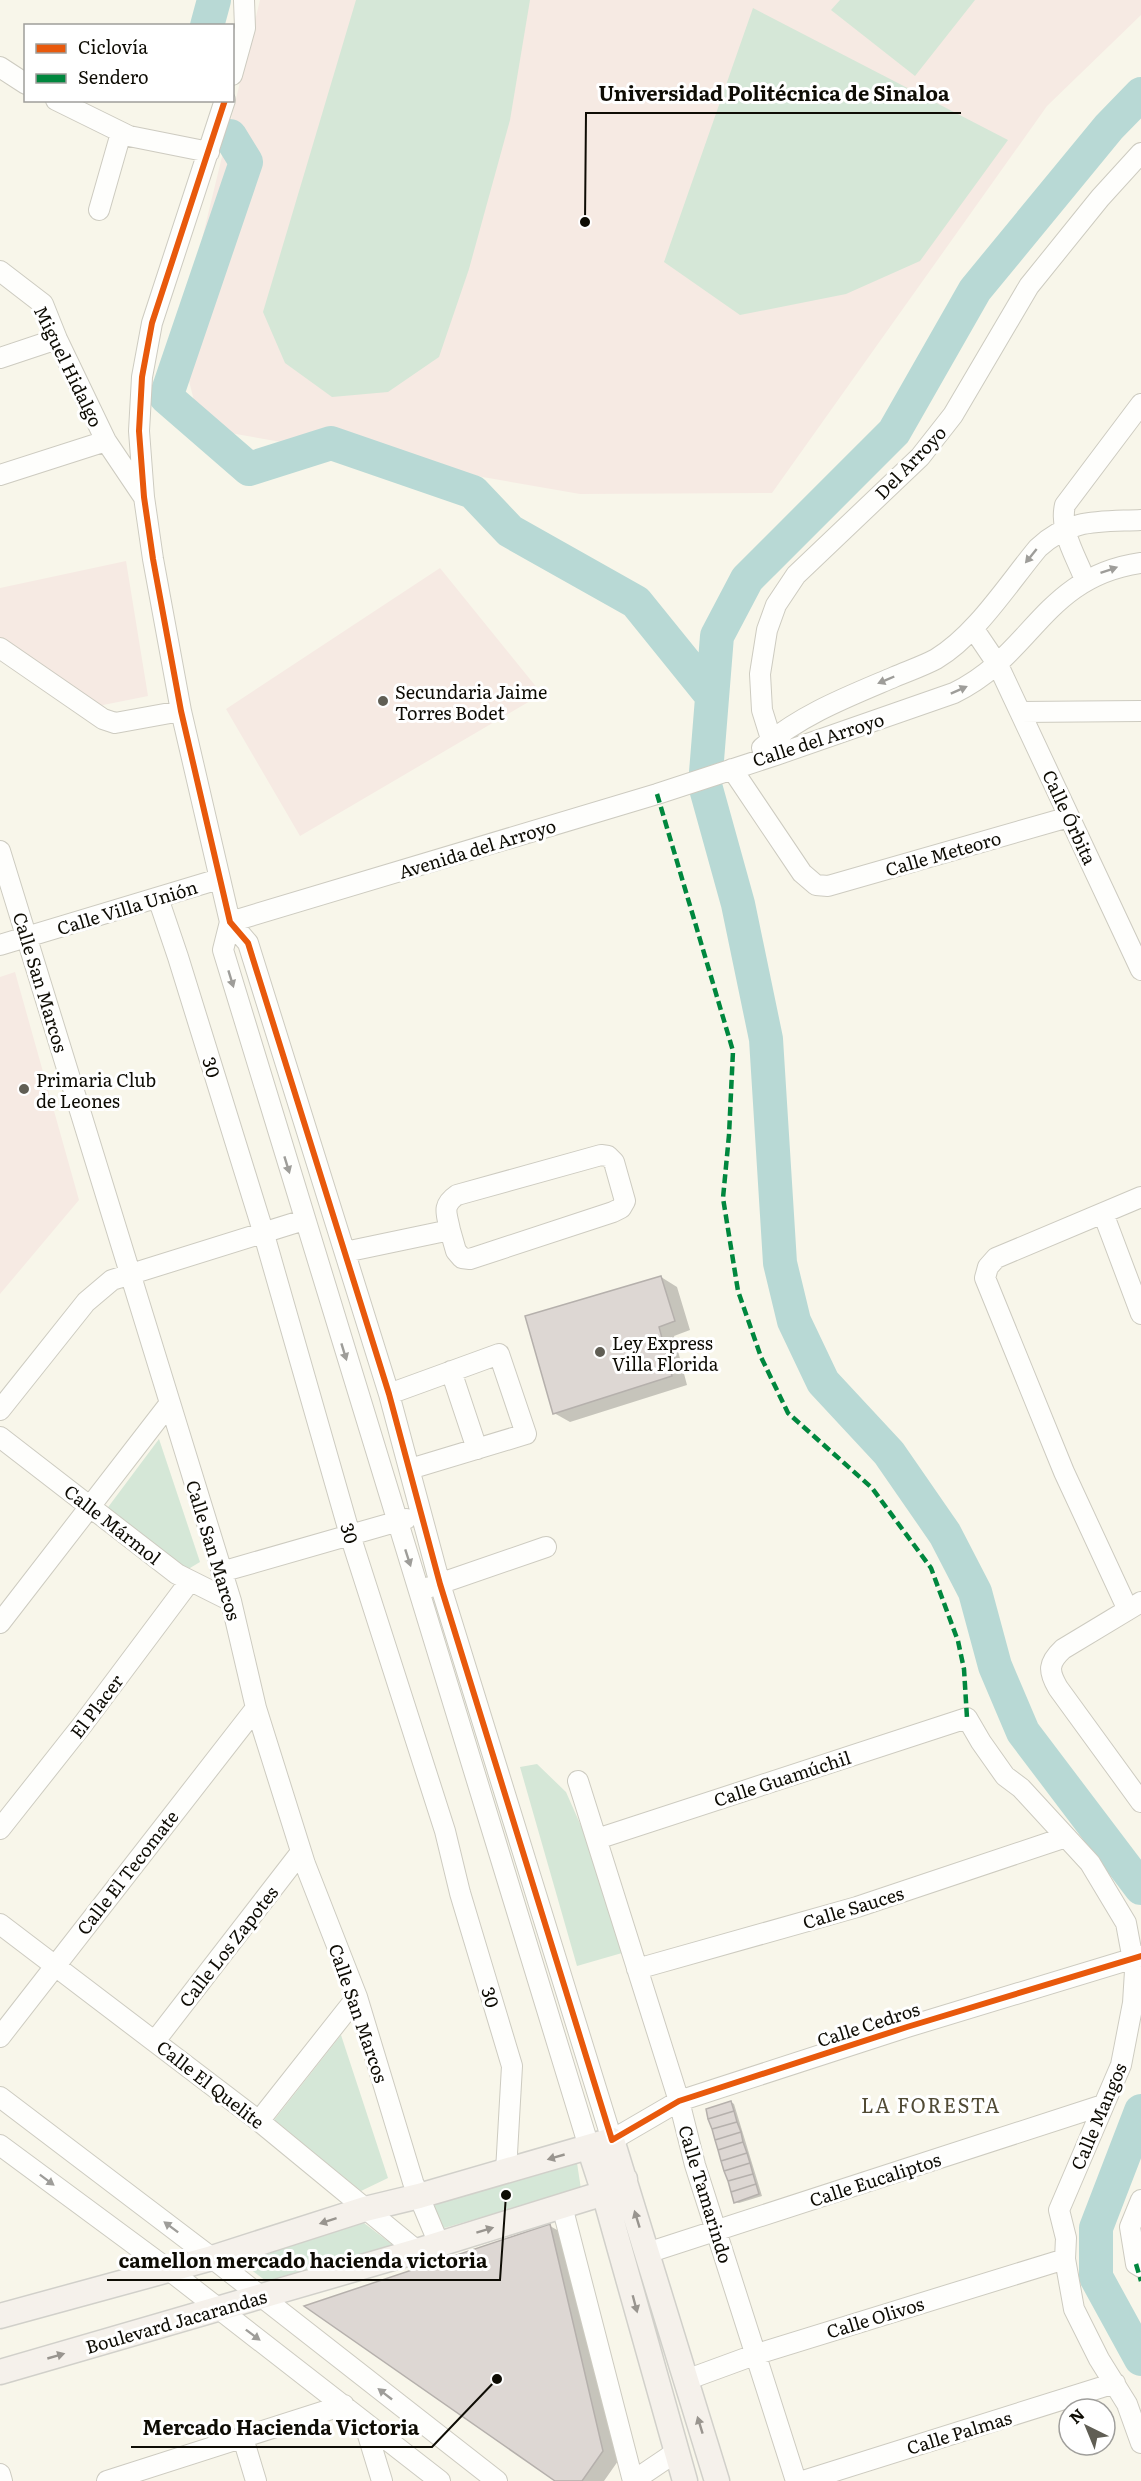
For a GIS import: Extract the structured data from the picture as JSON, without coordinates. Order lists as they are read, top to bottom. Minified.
{"streets":{"main road":["Boulevard Jacarandas"],"street":["Miguel Hidalgo","Del Arroyo","Calle del Arroyo","Calle Órbita","Avenida del Arroyo","Calle Meteoro","Calle Villa Unión","Calle San Marcos","30","Calle Mármol","El Placer","Calle Guamúchil","Calle El Tecomate","Calle Sauces","Calle Los Zapotes","Calle Cedros","Calle El Quelite","Calle Mangos","Calle Eucaliptos","Calle Tamarindo","Calle Olivos","Calle Palmas"]},"crossings":[["Del Arroyo","Calle del Arroyo"],["Calle del Arroyo","Calle Órbita"],["Calle del Arroyo","Avenida del Arroyo"],["Calle del Arroyo","Calle Meteoro"],["Calle Órbita","Calle Meteoro"],["Avenida del Arroyo","Calle Meteoro"],["Calle Villa Unión","Calle San Marcos"],["Calle Villa Unión","30"],["Calle San Marcos","Calle Mármol"],["Calle San Marcos","Calle El Tecomate"],["Calle San Marcos","Calle Los Zapotes"],["Calle San Marcos","Calle El Quelite"],["Calle San Marcos","Boulevard Jacarandas"],["Calle Mármol","El Placer"],["Calle Guamúchil","Calle Mangos"],["Calle Guamúchil","Calle Tamarindo"],["Calle El Tecomate","Calle El Quelite"],["Calle Sauces","Calle Mangos"],["Calle Sauces","Calle Tamarindo"],["Calle Los Zapotes","Calle El Quelite"],["Calle Cedros","Calle Mangos"],["Calle Cedros","Calle Tamarindo"],["Calle El Quelite","Boulevard Jacarandas"],["Calle Mangos","Calle Eucaliptos"],["Calle Mangos","Calle Olivos"],["Calle Mangos","Calle Palmas"],["Calle Eucaliptos","Calle Tamarindo"],["Calle Tamarindo","Calle Olivos"]],"districts":["LA FORESTA"],"places":["Universidad Politécnica de Sinaloa","Secundaria Jaime Torres Bodet","Primaria Club de Leones","Ley Express Villa Florida","camellon mercado hacienda victoria","Mercado Hacienda Victoria"],"legend":["Ciclovía","Sendero"],"north":"top left"}
